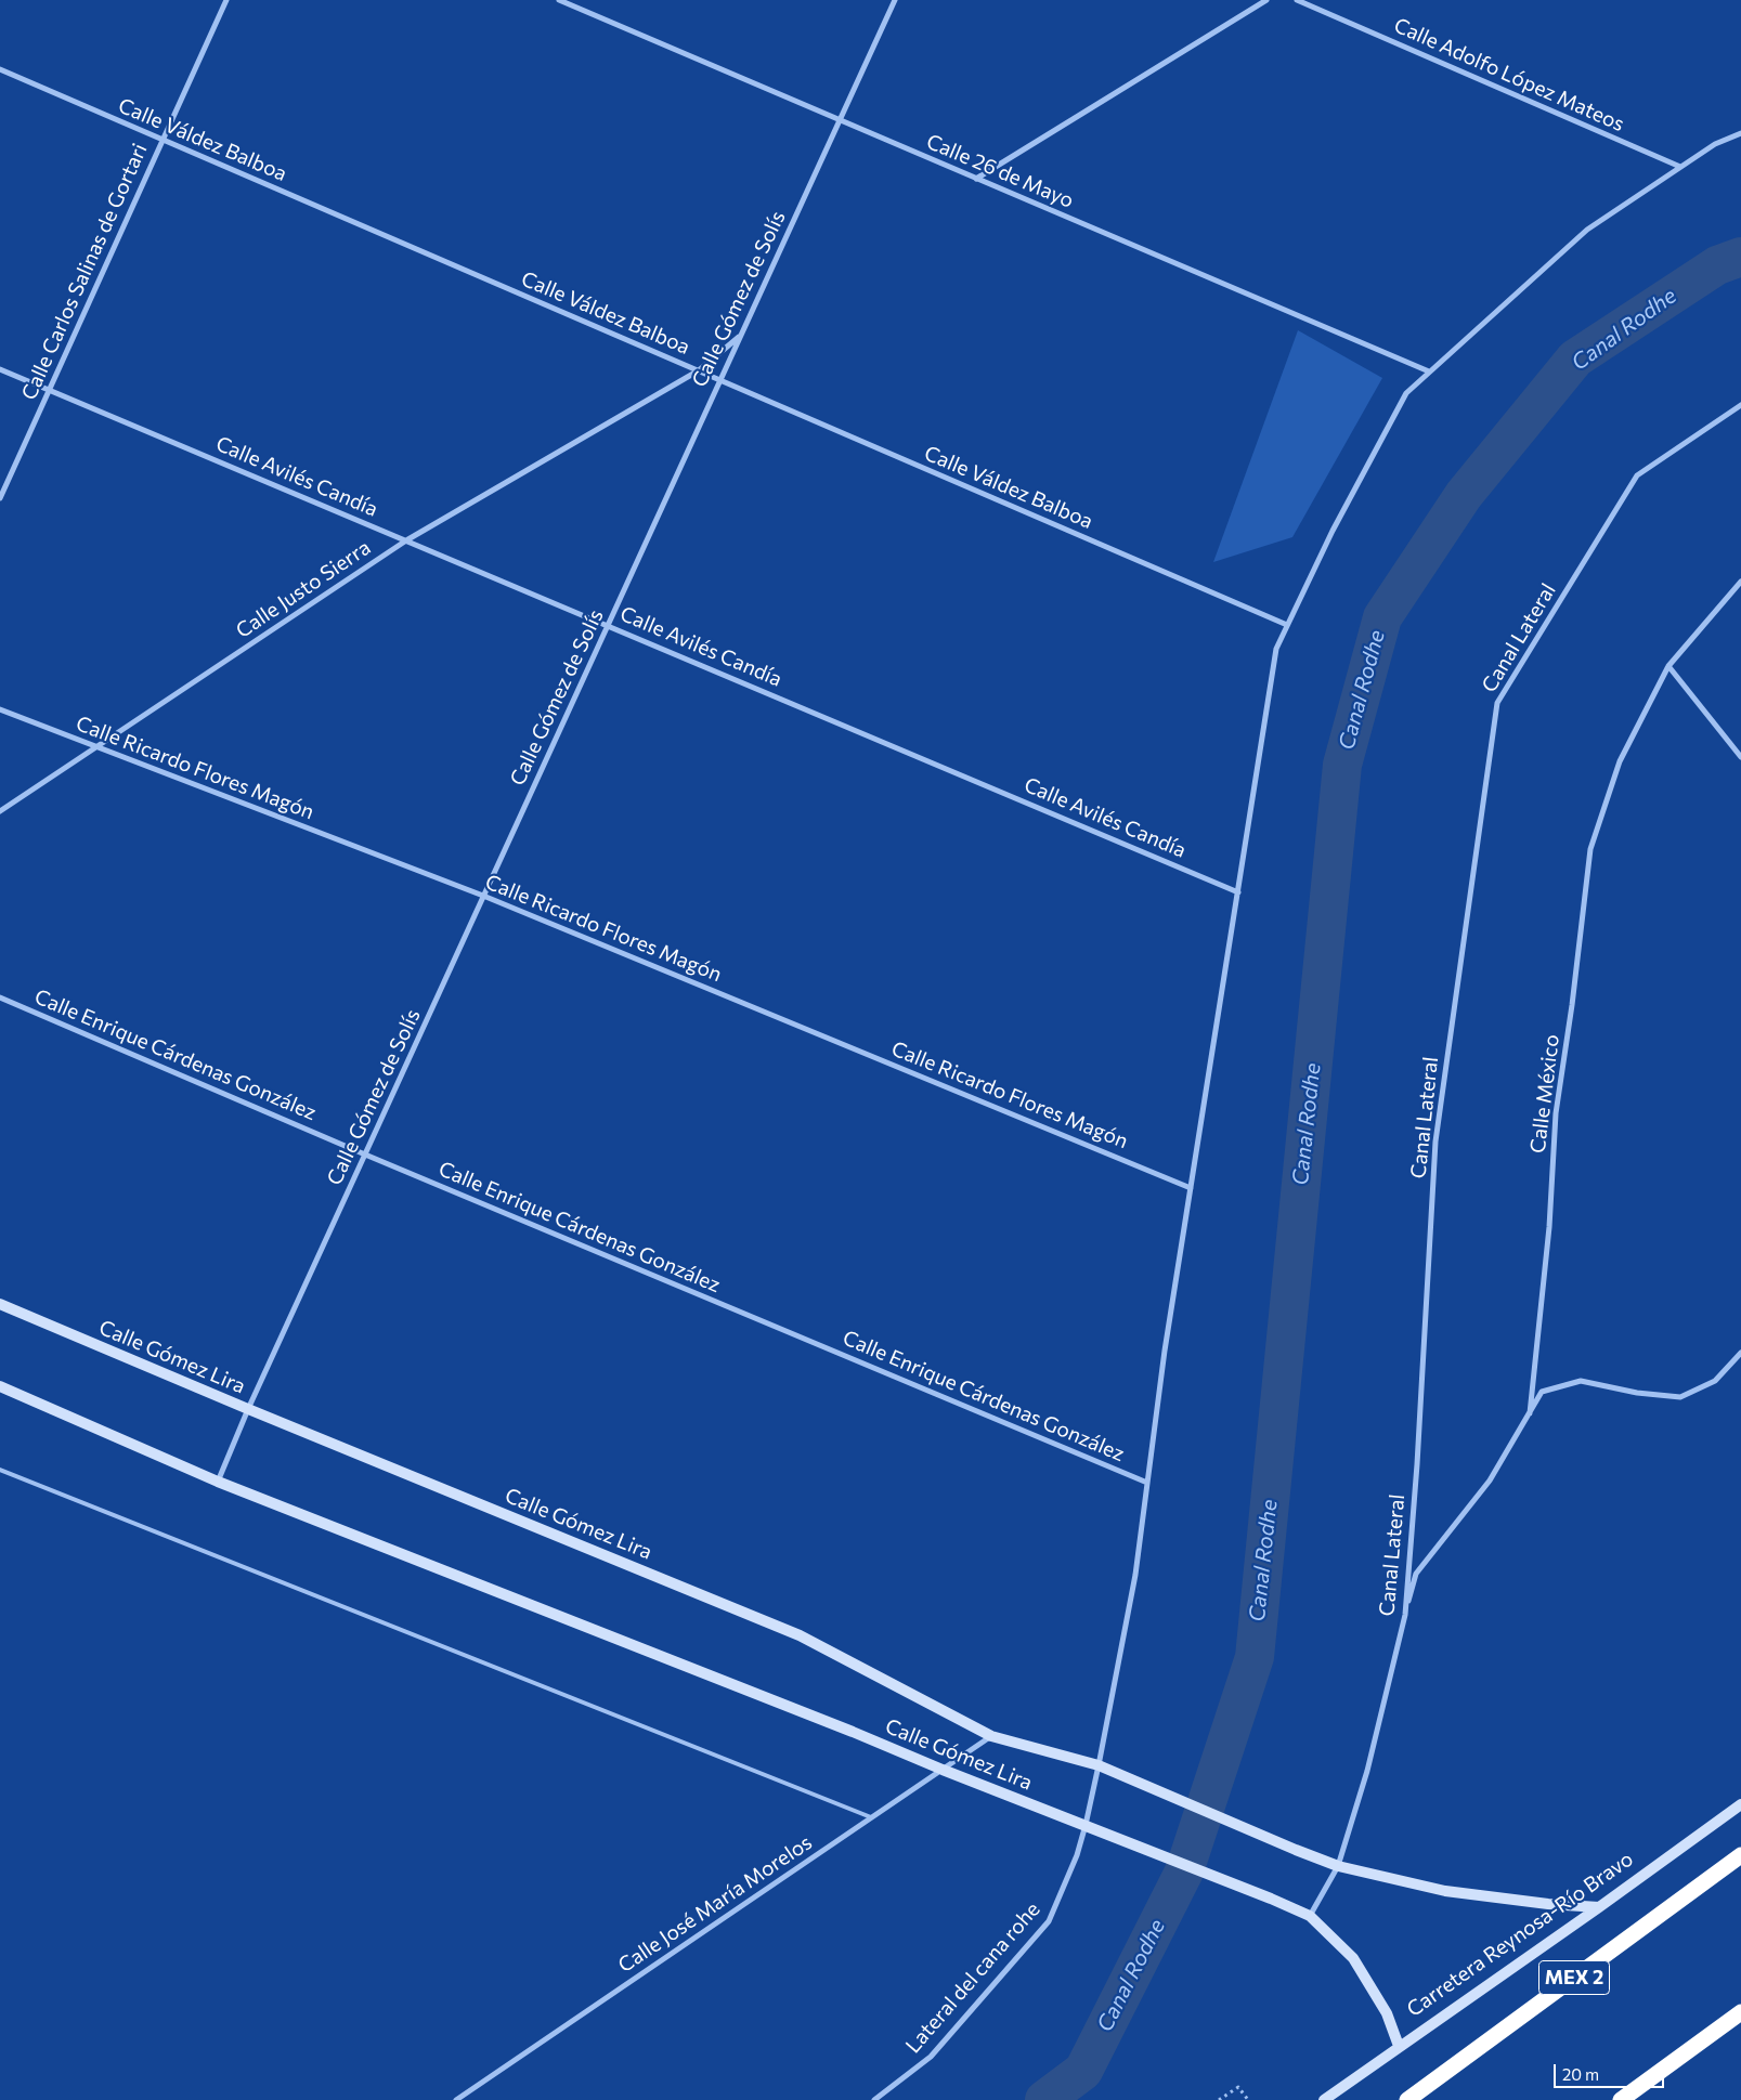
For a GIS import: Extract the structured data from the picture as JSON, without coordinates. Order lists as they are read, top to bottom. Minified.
{"streets":{"highway":["MEX 2"],"street":["Calle Adolfo López Mateos","Calle Váldez Balboa","Calle 26 de Mayo","Calle Carlos Salinas de Gortari","Calle Gómez de Solís","Calle Avilés Candía","Calle Justo Sierra","Canal Lateral","Calle Ricardo Flores Magón","Calle Enrique Cárdenas González","Calle México","Calle Gómez Lira","Calle José María Morelos","Carretera Reynosa-Río Bravo","Lateral del cana rohe"]},"crossings":[["Calle Adolfo López Mateos","Lateral del cana rohe"],["Calle Váldez Balboa","Calle Carlos Salinas de Gortari"],["Calle Váldez Balboa","Calle Gómez de Solís"],["Calle Váldez Balboa","Calle Justo Sierra"],["Calle Váldez Balboa","Lateral del cana rohe"],["Calle 26 de Mayo","Calle Gómez de Solís"],["Calle 26 de Mayo","Lateral del cana rohe"],["Calle Carlos Salinas de Gortari","Calle Avilés Candía"],["Calle Gómez de Solís","Calle Avilés Candía"],["Calle Gómez de Solís","Calle Justo Sierra"],["Calle Gómez de Solís","Calle Ricardo Flores Magón"],["Calle Gómez de Solís","Calle Enrique Cárdenas González"],["Calle Gómez de Solís","Calle Gómez Lira"],["Calle Avilés Candía","Calle Justo Sierra"],["Calle Avilés Candía","Lateral del cana rohe"],["Calle Justo Sierra","Calle Ricardo Flores Magón"],["Canal Lateral","Calle México"],["Canal Lateral","Calle Gómez Lira"],["Calle Ricardo Flores Magón","Lateral del cana rohe"],["Calle Enrique Cárdenas González","Lateral del cana rohe"],["Calle Gómez Lira","Calle José María Morelos"],["Calle Gómez Lira","Carretera Reynosa-Río Bravo"],["Calle Gómez Lira","Lateral del cana rohe"]],"water":["Canal Rodhe"],"scale_bar":"20 m"}
